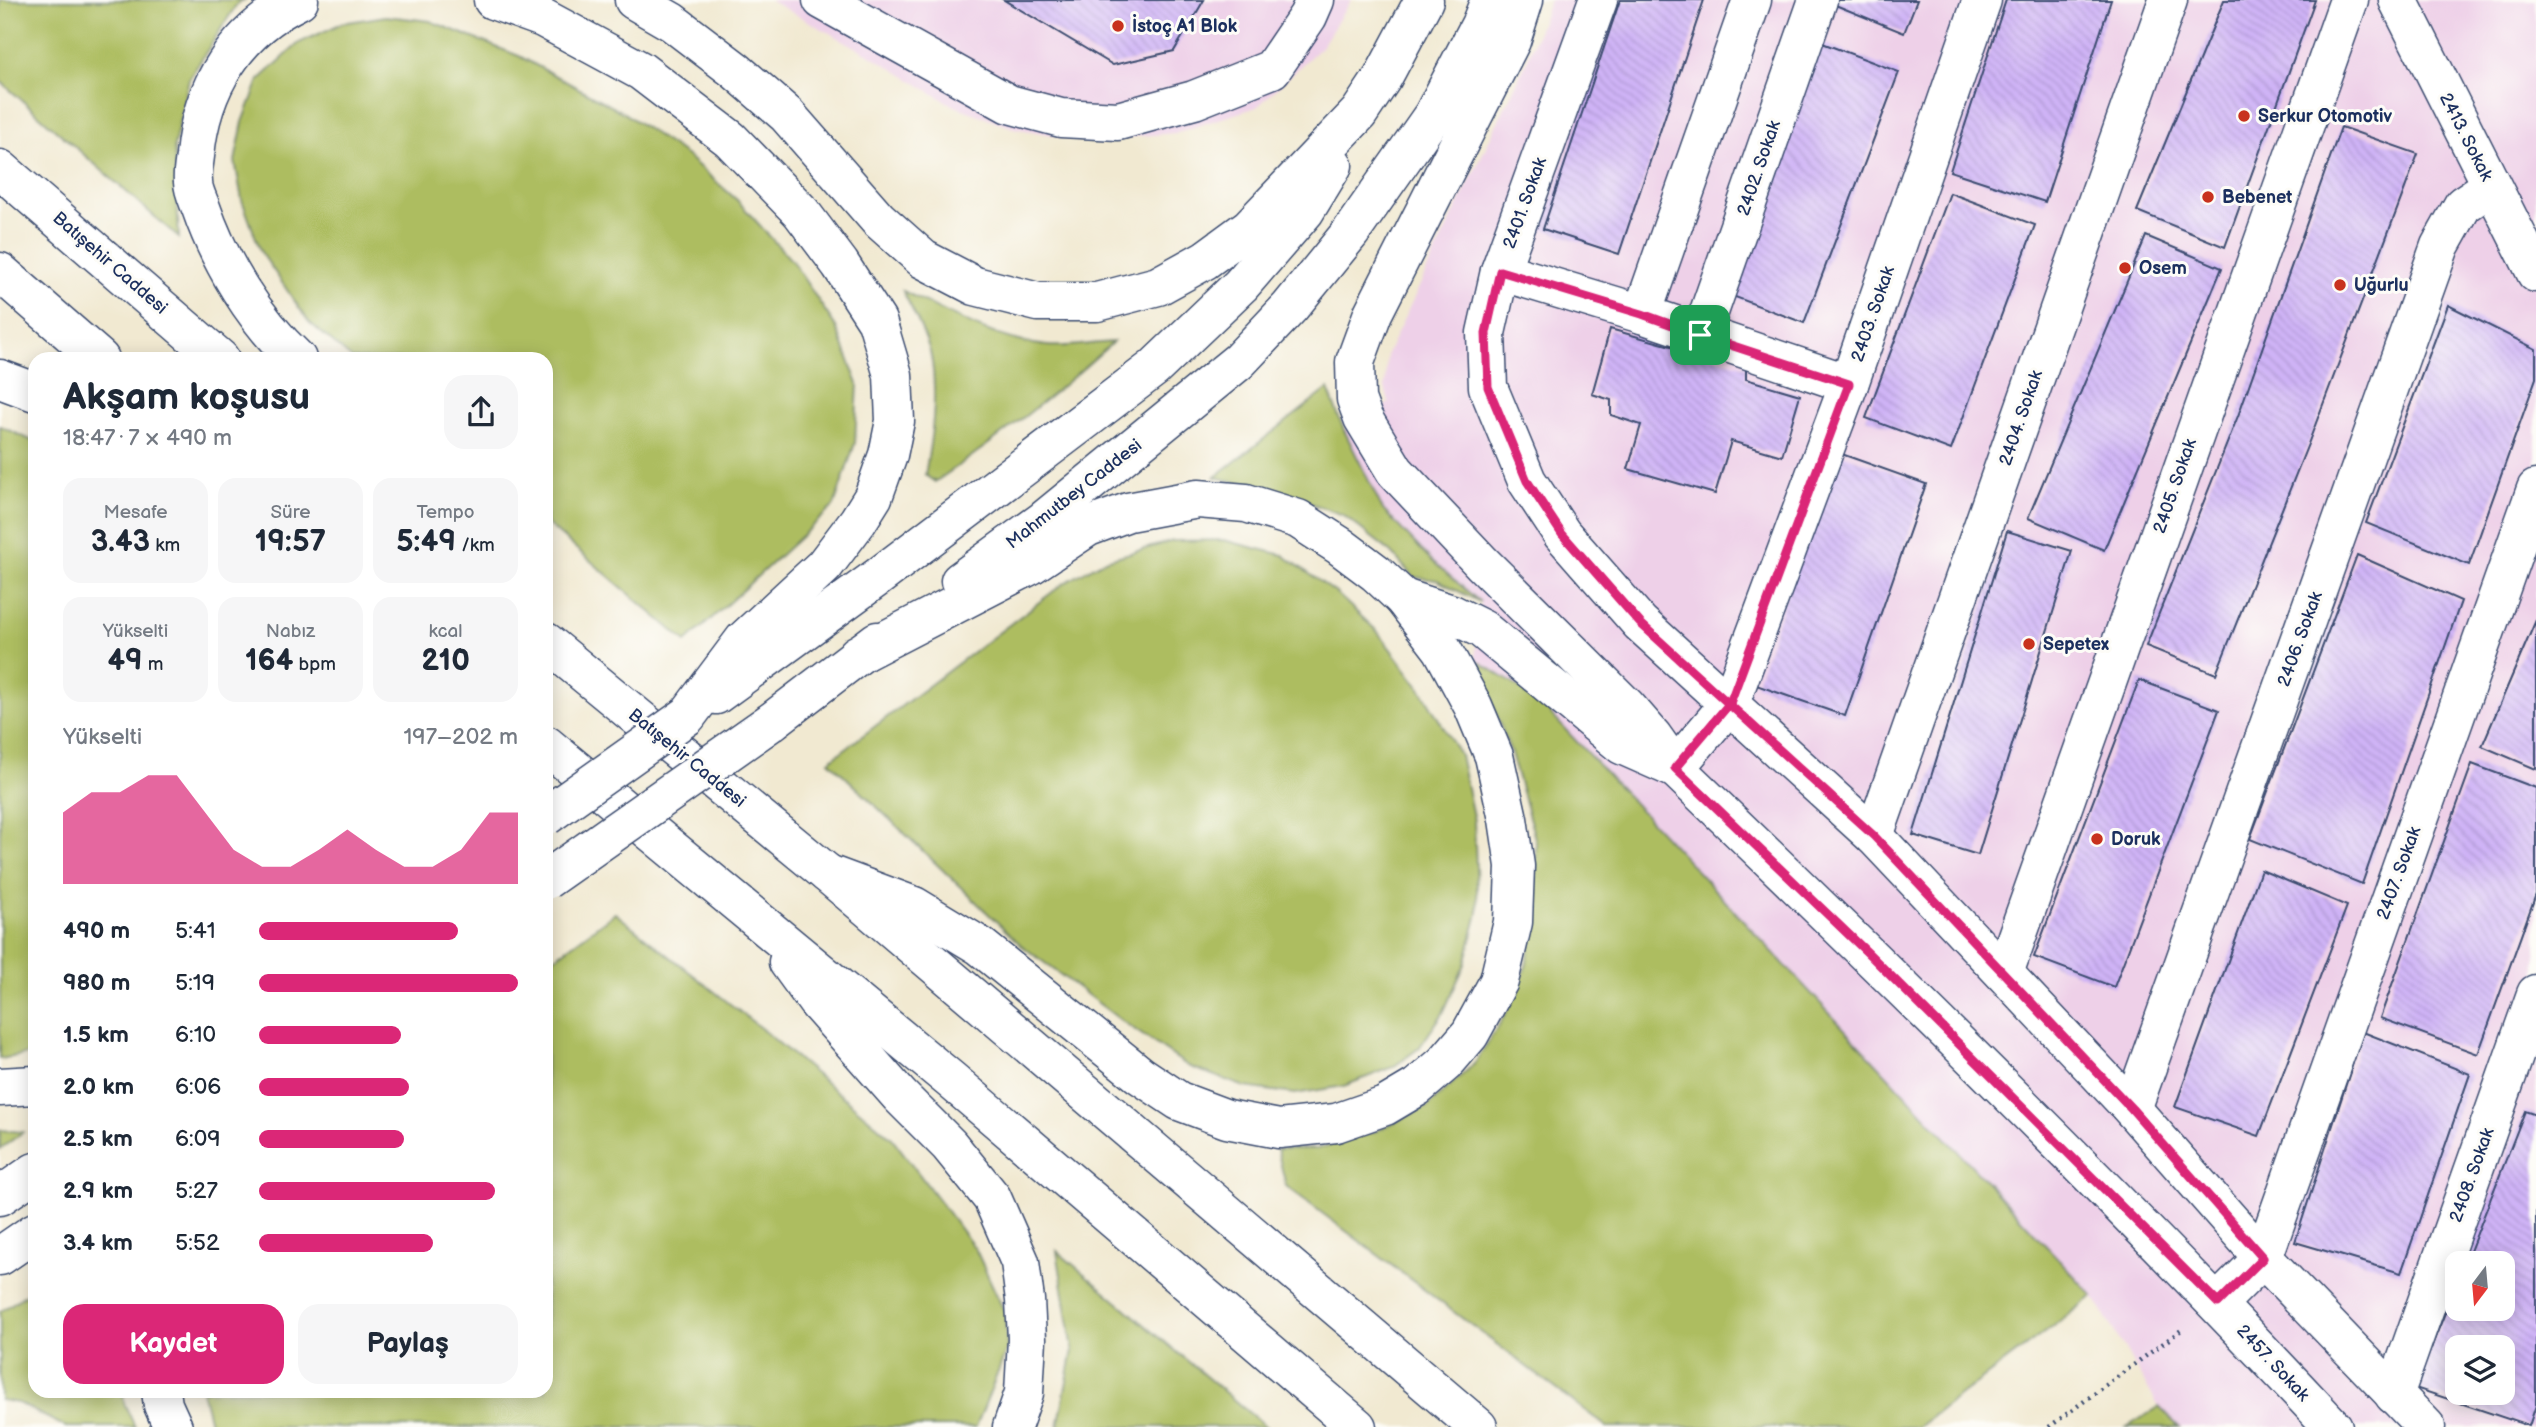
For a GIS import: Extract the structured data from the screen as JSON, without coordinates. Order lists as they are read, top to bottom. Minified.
{"streets":{"main road":["2413. Sokak","2402. Sokak","2401. Sokak","Batışehir Caddesi","2403. Sokak","2404. Sokak","2405. Sokak","Mahmutbey Caddesi","2406. Sokak","2407. Sokak","2408. Sokak","2457. Sokak"]},"crossings":[["2413. Sokak","2406. Sokak"],["2401. Sokak","2403. Sokak"],["2401. Sokak","2404. Sokak"],["2401. Sokak","2405. Sokak"],["2401. Sokak","2406. Sokak"],["2401. Sokak","2407. Sokak"],["2401. Sokak","2408. Sokak"],["2403. Sokak","2457. Sokak"]],"places":["İstoç A1 Blok","Serkur Otomotiv","Bebenet","Osem","Uğurlu","Sepetex","Doruk"],"north":"bottom","page":{"heading":["Akşam koşusu","18:47 · 7 × 490 m"],"stats":[["Mesafe","3.43 km"],["Süre","19:57"],["Tempo","5:49 /km"],["Yükselti","49 m"],["Nabız","164 bpm"],["kcal","210"]],"chart":["Yükselti","197–202 m"],"list":[{"name":"490 m","note":"5:41"},{"name":"980 m","note":"5:19"},{"name":"1.5 km","note":"6:10"},{"name":"2.0 km","note":"6:06"},{"name":"2.5 km","note":"6:09"},{"name":"2.9 km","note":"5:27"},{"name":"3.4 km","note":"5:52"}],"buttons":["Kaydet","Paylaş"]}}
